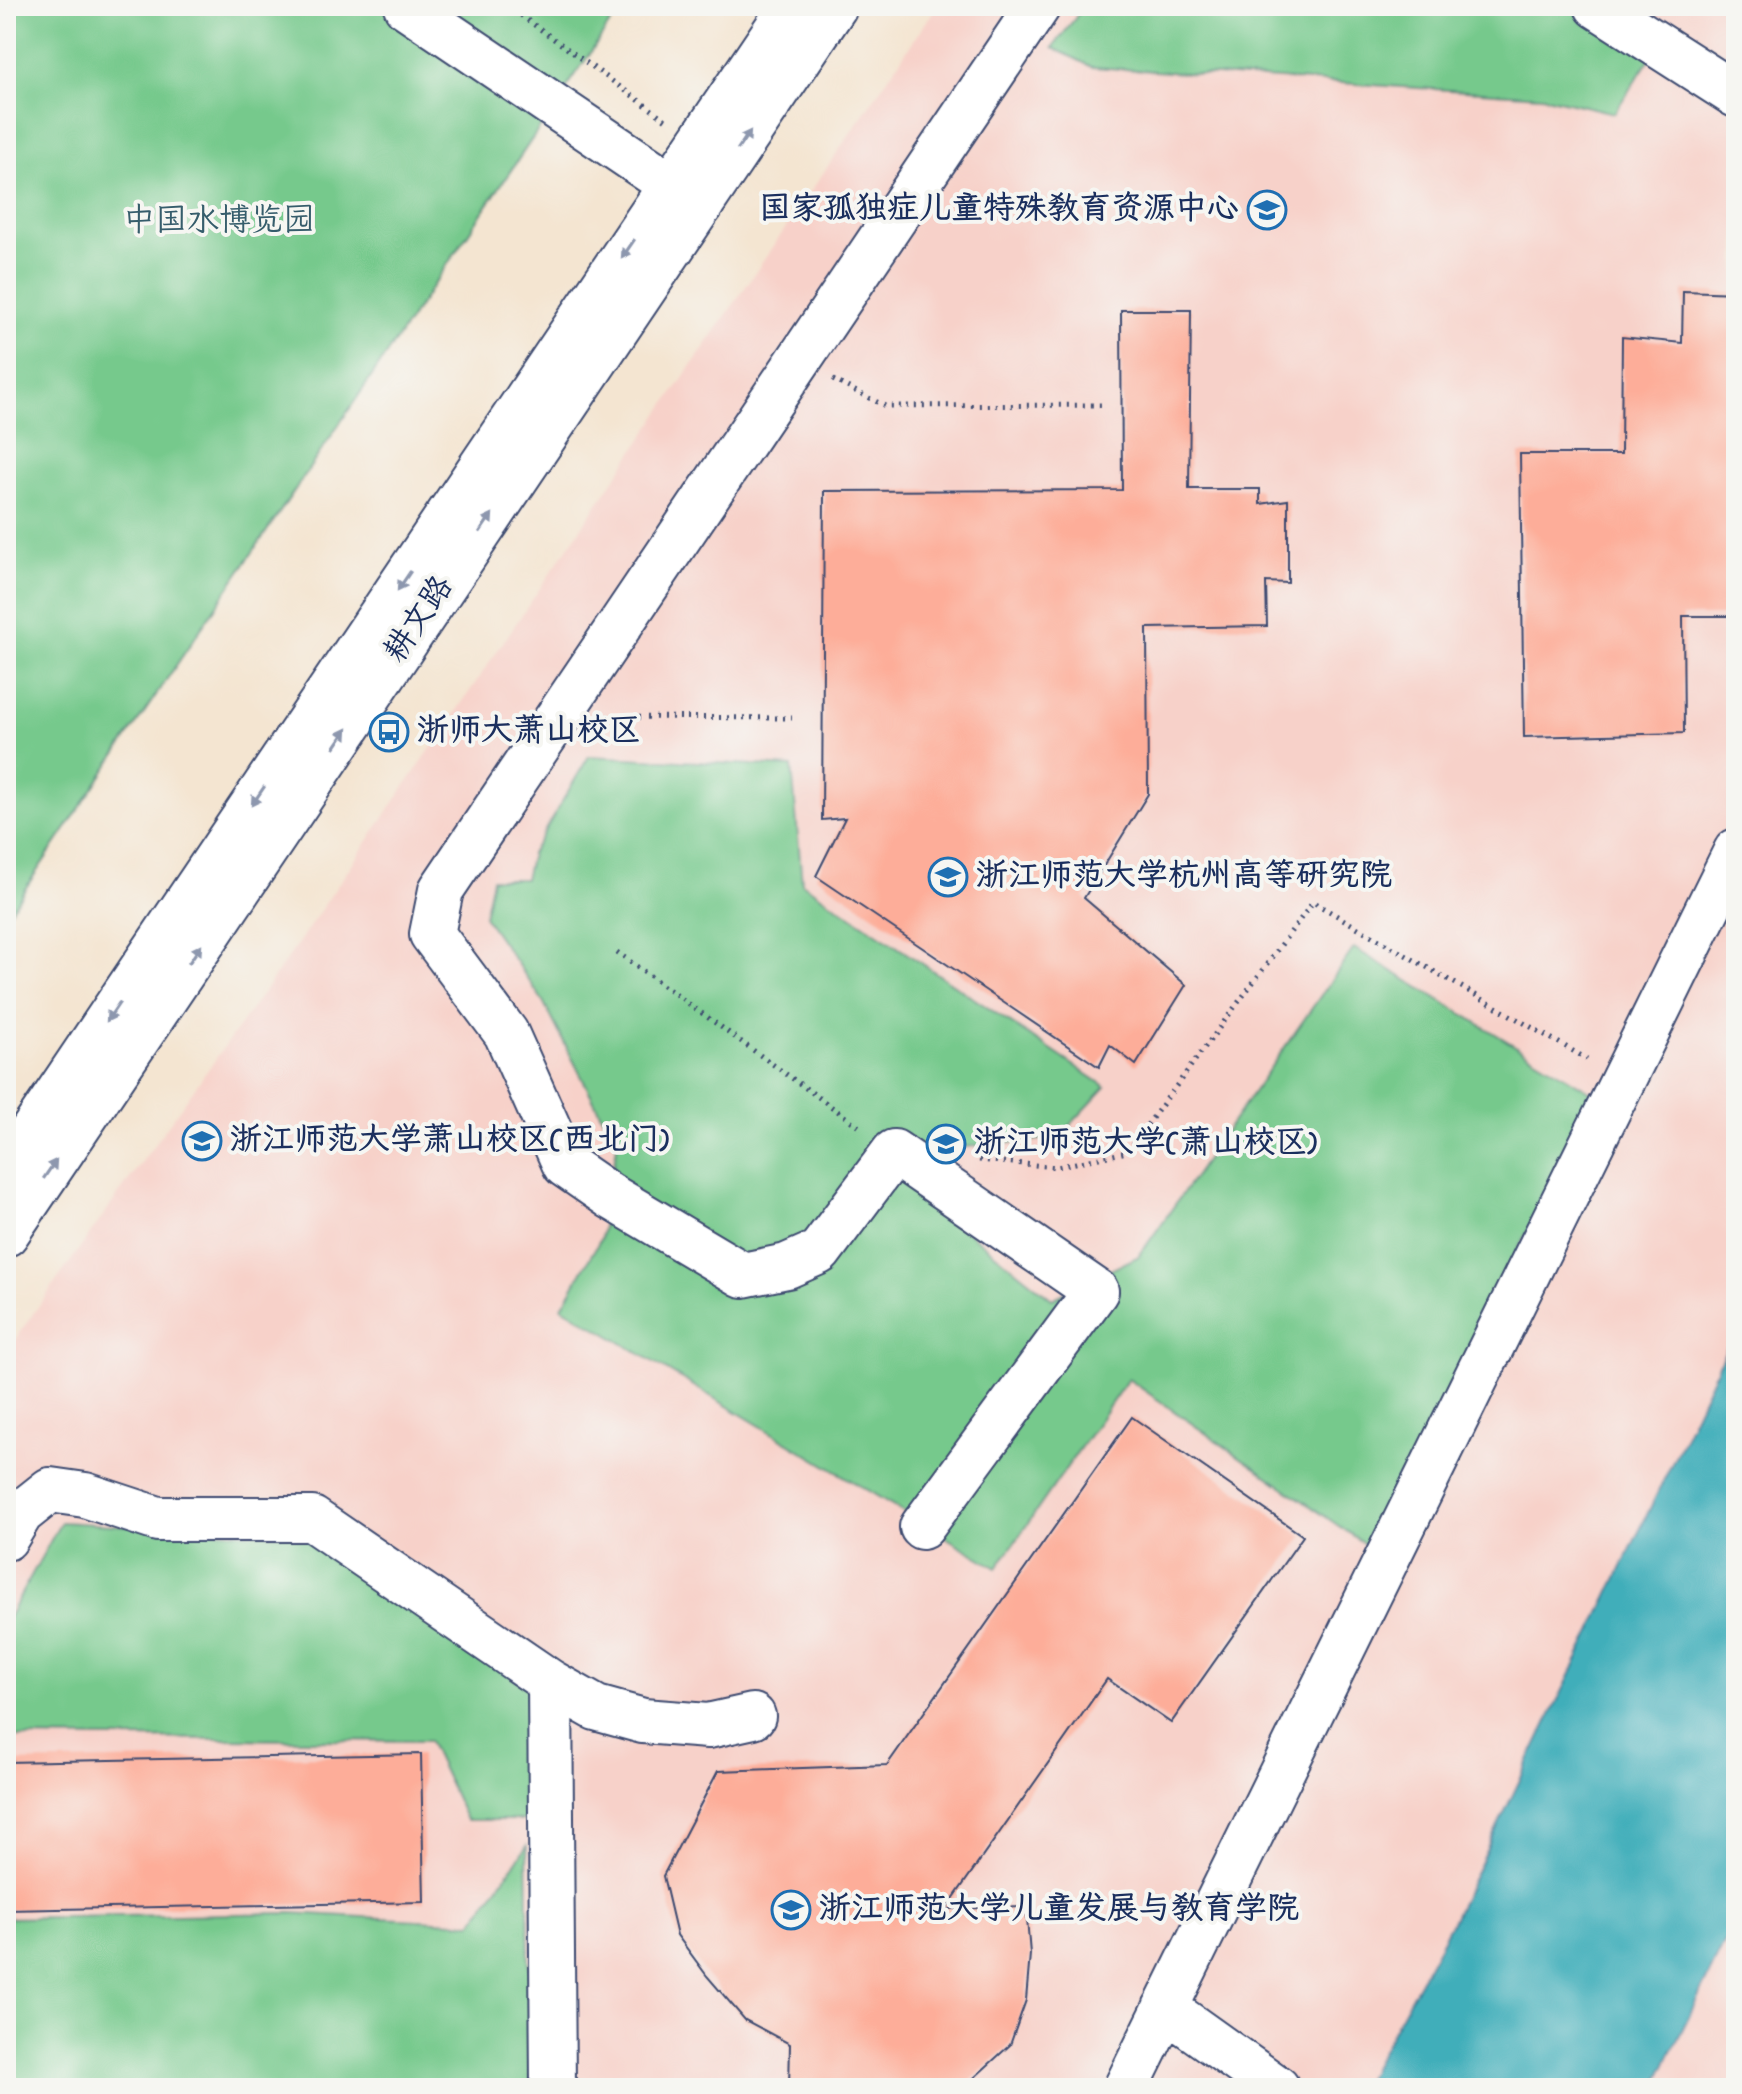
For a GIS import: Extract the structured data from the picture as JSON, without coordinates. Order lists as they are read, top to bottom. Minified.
{"streets":{"street":["耕文路"]},"parks":["中国水博览园"],"places":{"school or university":["国家孤独症儿童特殊教育资源中心","浙江师范大学杭州高等研究院","浙江师范大学萧山校区(西北门)","浙江师范大学(萧山校区)","浙江师范大学儿童发展与教育学院"],"bus stop":["浙师大萧山校区"]}}
